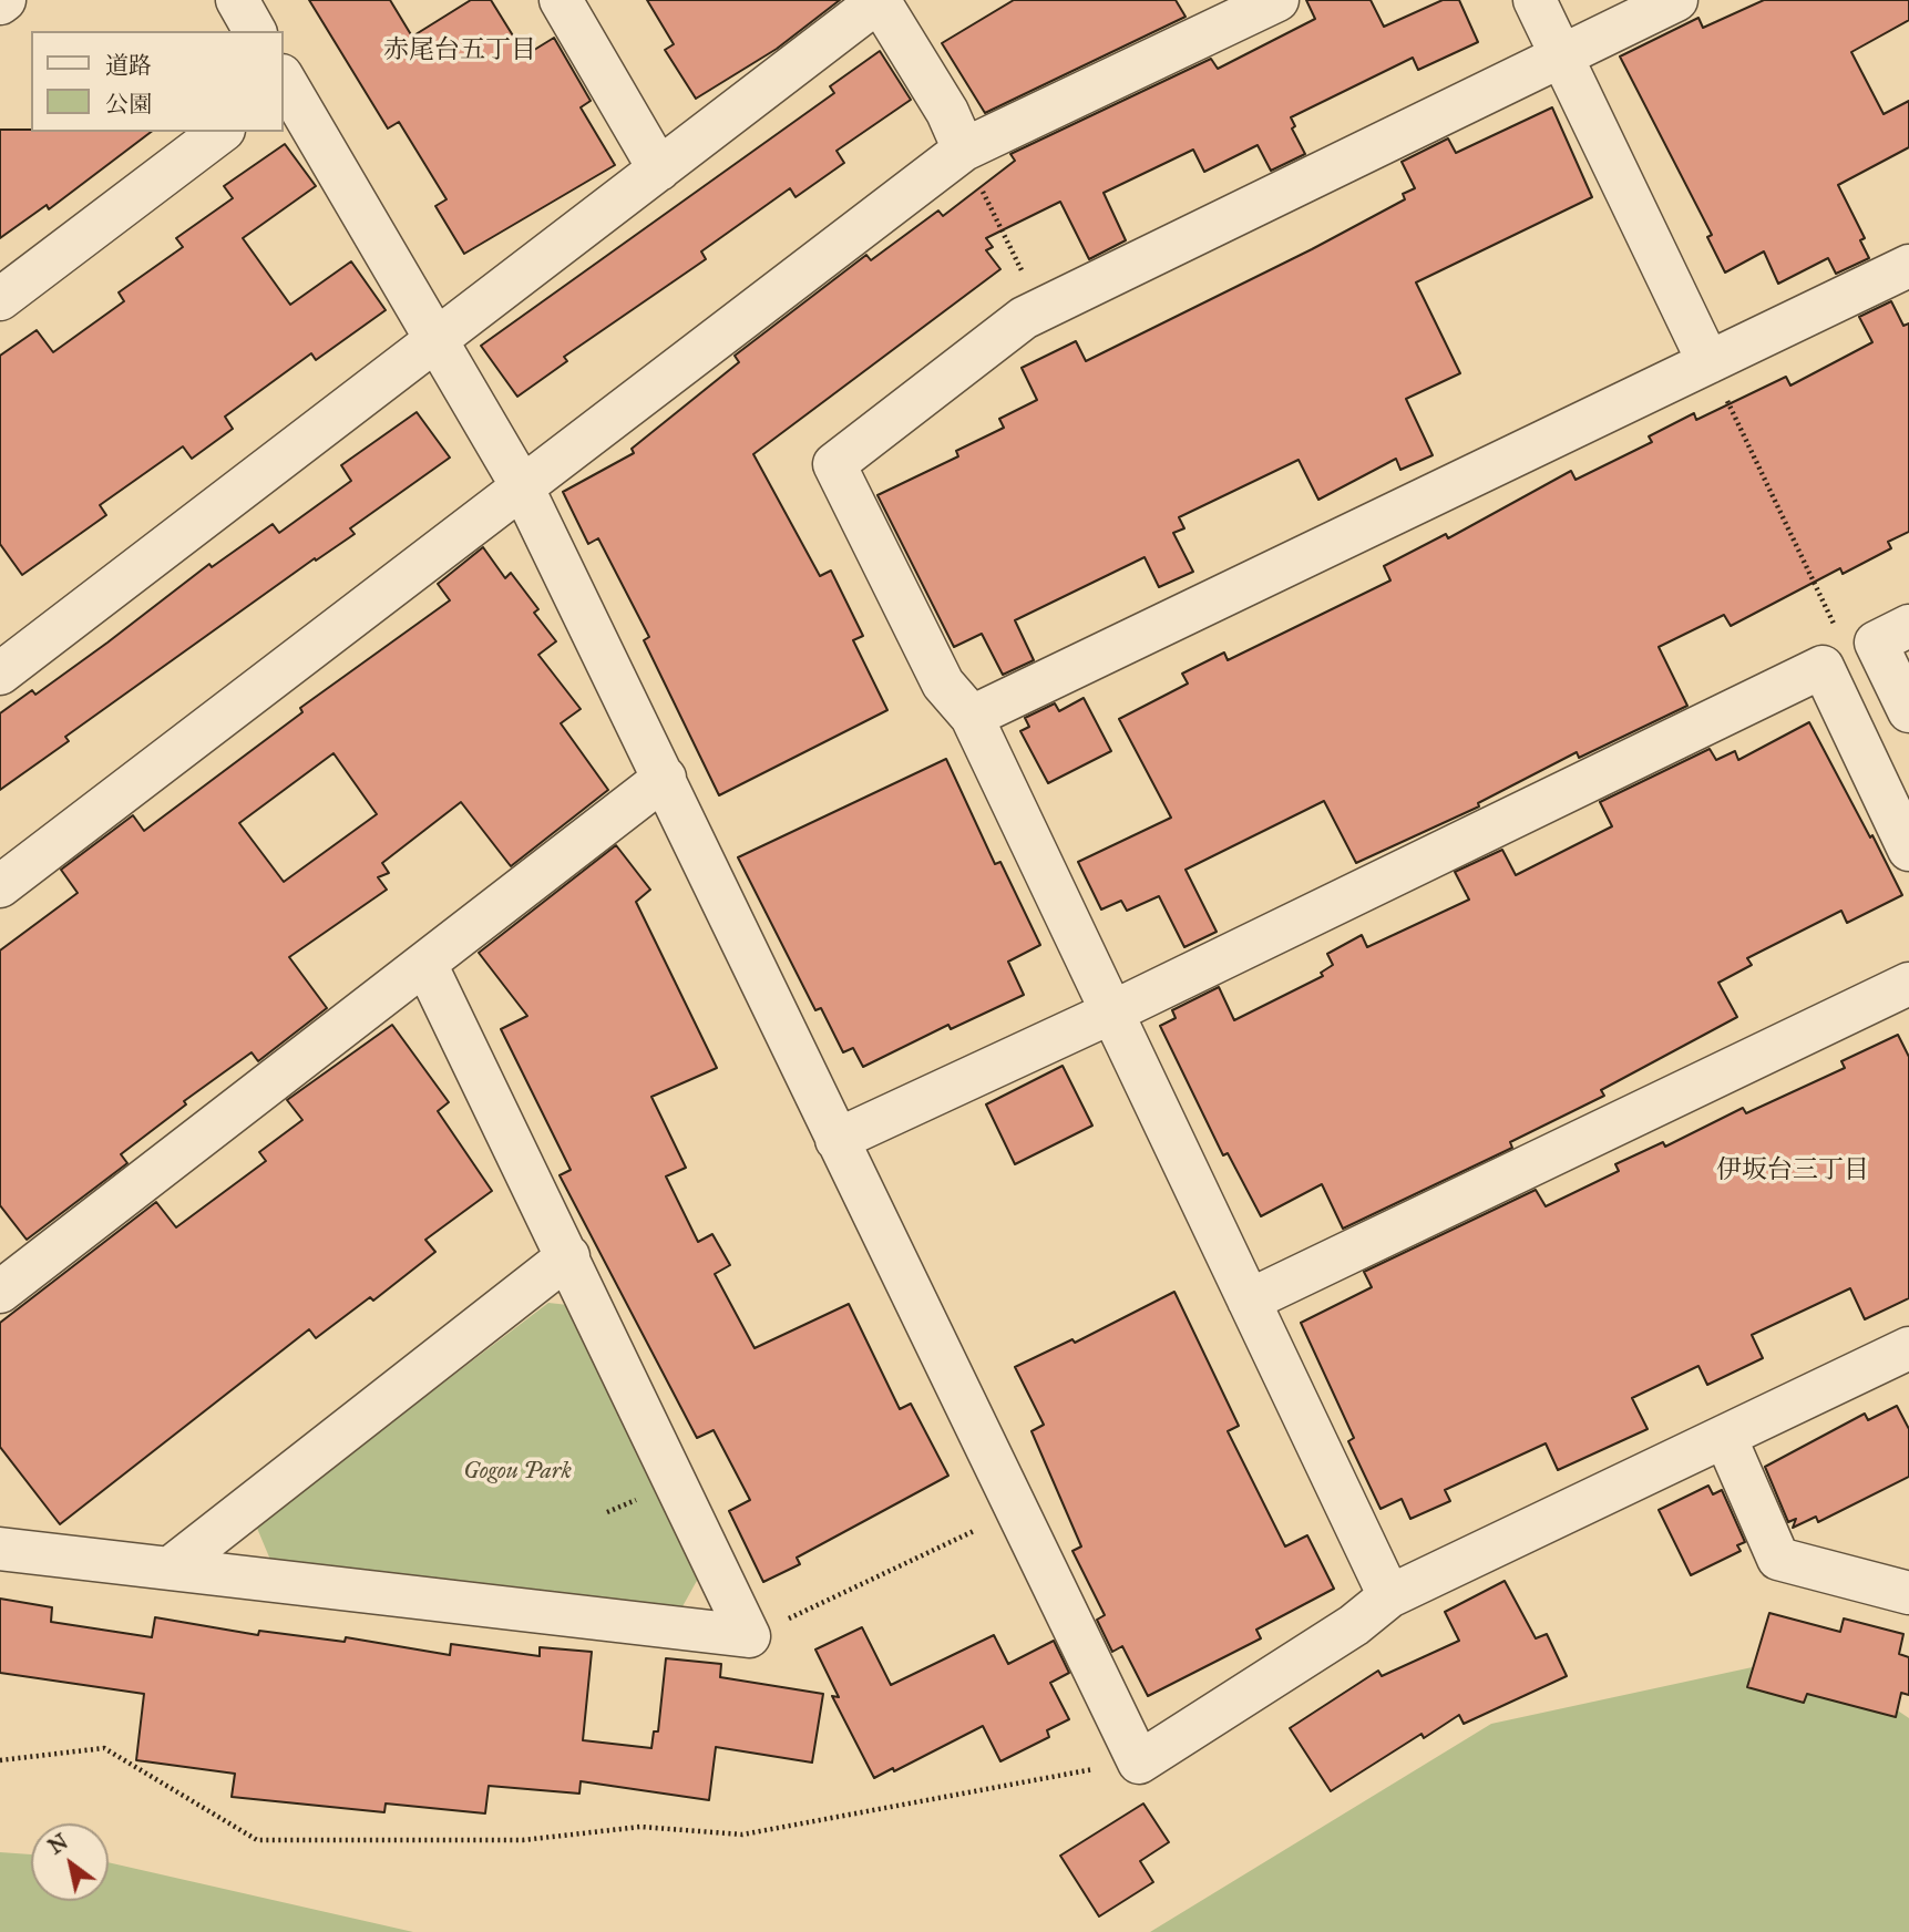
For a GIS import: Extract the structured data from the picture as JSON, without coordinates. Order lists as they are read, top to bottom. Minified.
{"districts":["赤尾台五丁目","伊坂台三丁目"],"parks":["Gogou Park"],"legend":["道路","公園"],"north":"top left"}
